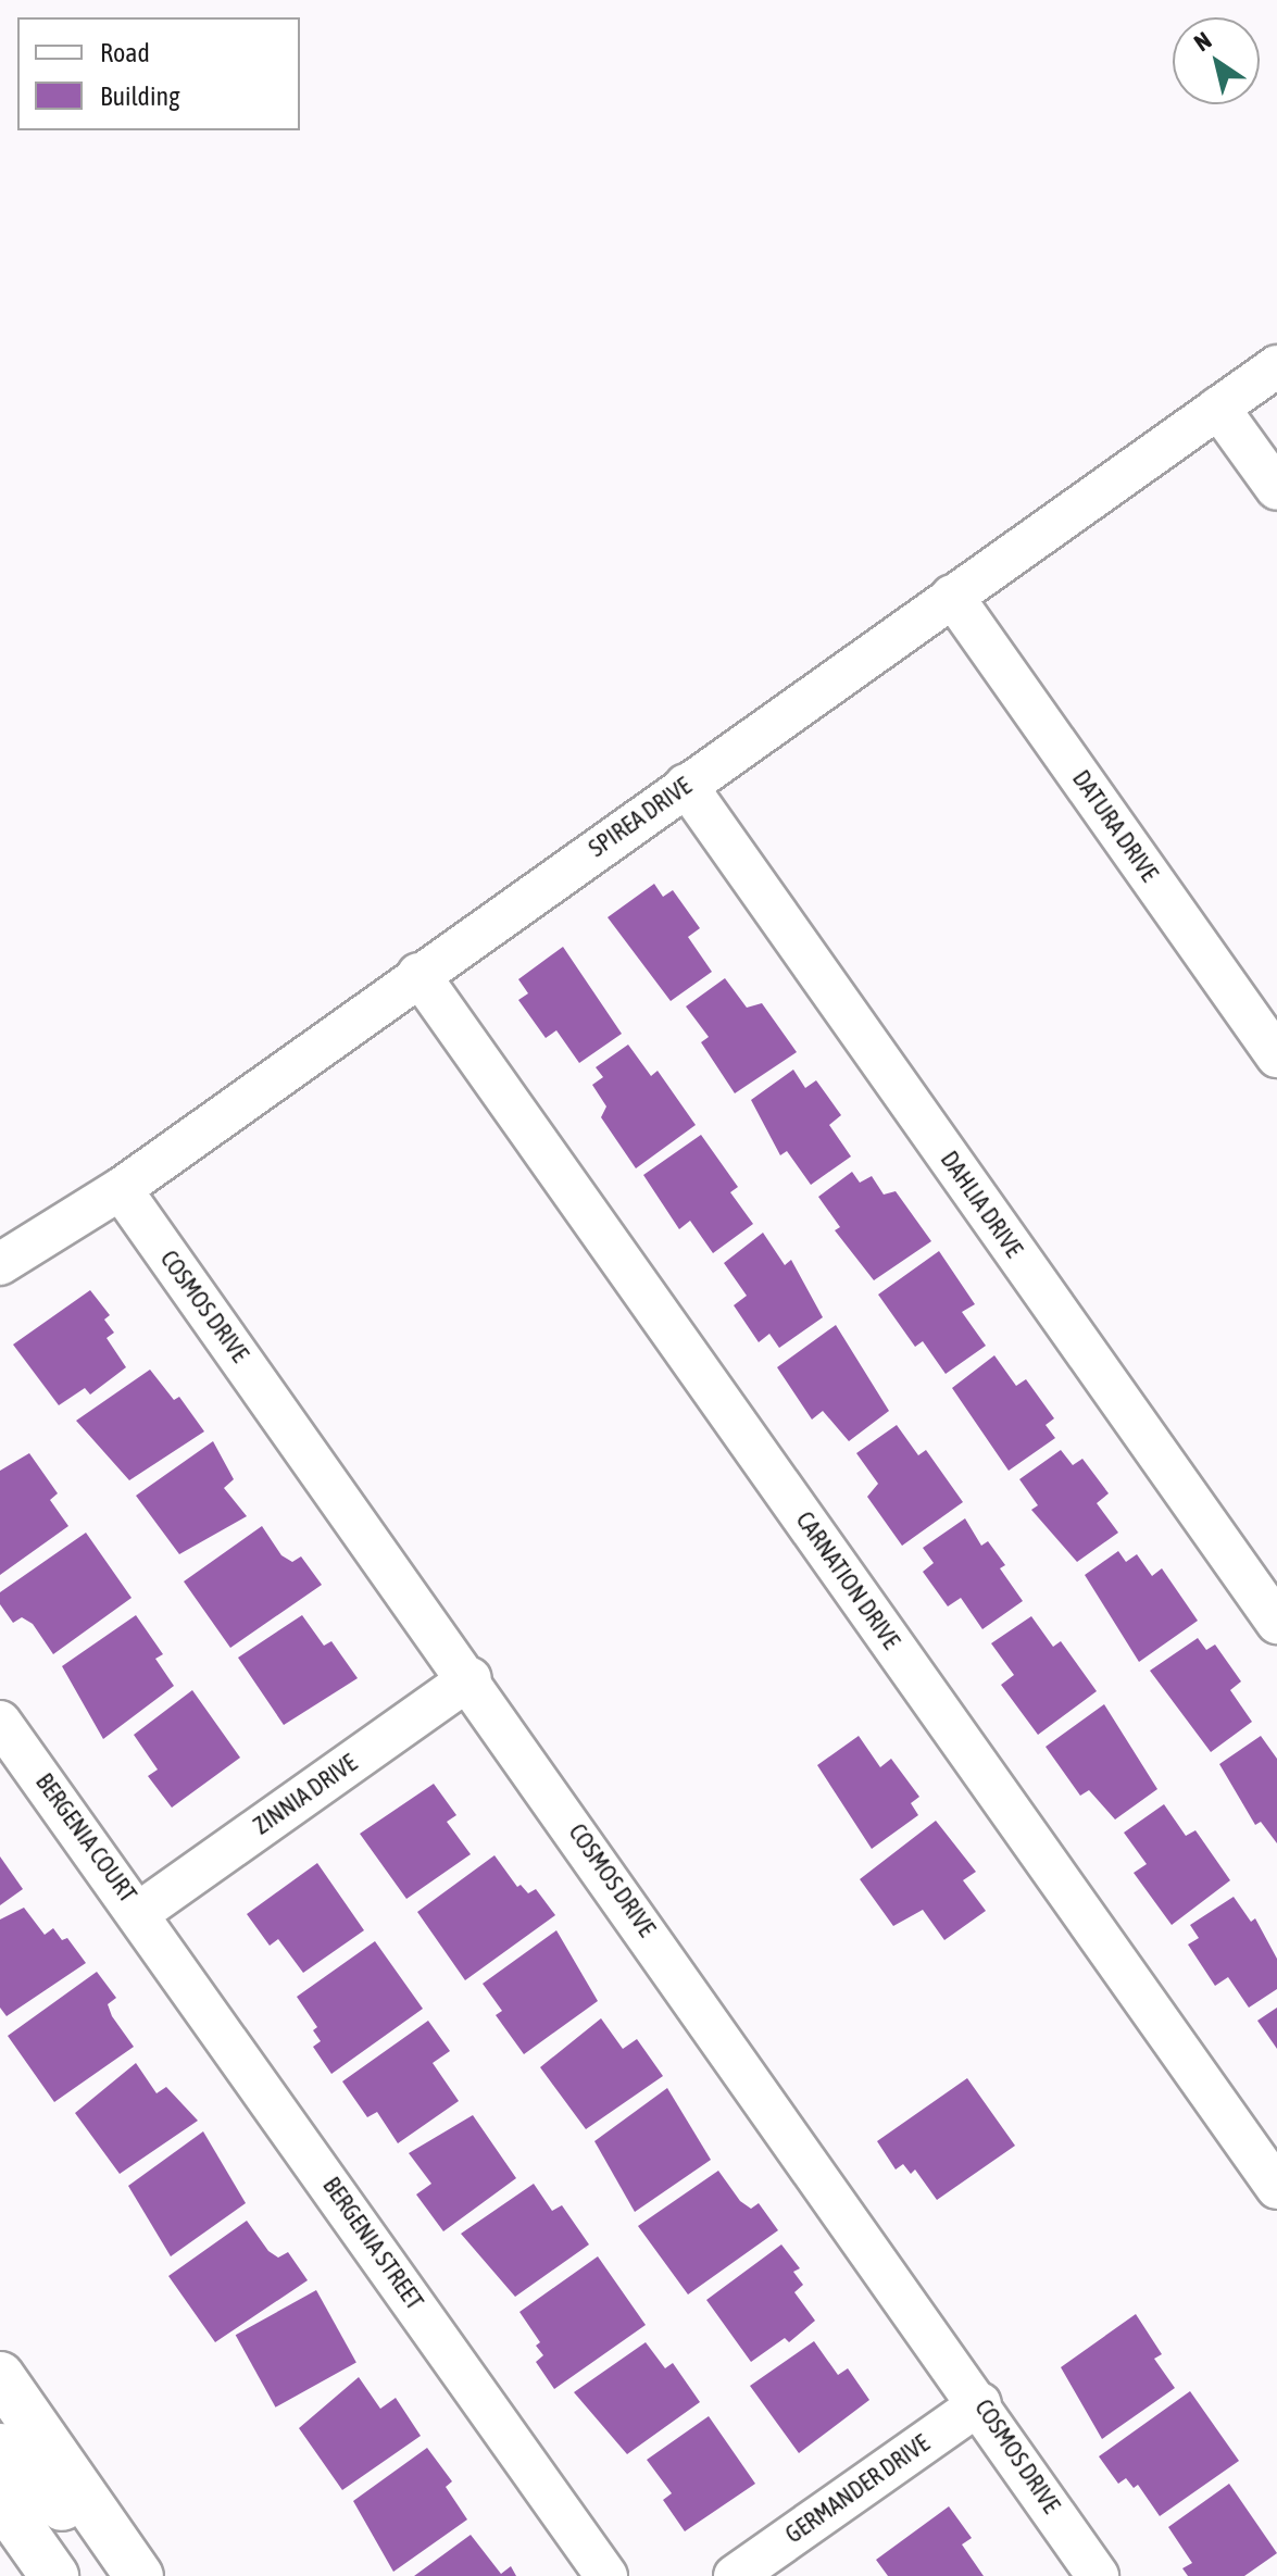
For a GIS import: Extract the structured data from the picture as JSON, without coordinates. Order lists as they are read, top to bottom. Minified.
{"streets":{"street":["SPIREA DRIVE","DATURA DRIVE","DAHLIA DRIVE","COSMOS DRIVE","CARNATION DRIVE","ZINNIA DRIVE","BERGENIA COURT","BERGENIA STREET","GERMANDER DRIVE"]},"crossings":[["SPIREA DRIVE","DATURA DRIVE"],["SPIREA DRIVE","DAHLIA DRIVE"],["SPIREA DRIVE","COSMOS DRIVE"],["SPIREA DRIVE","CARNATION DRIVE"],["COSMOS DRIVE","ZINNIA DRIVE"],["COSMOS DRIVE","GERMANDER DRIVE"],["ZINNIA DRIVE","BERGENIA COURT"],["ZINNIA DRIVE","BERGENIA STREET"],["BERGENIA COURT","BERGENIA STREET"]],"legend":["Road","Building"],"north":"top left"}
